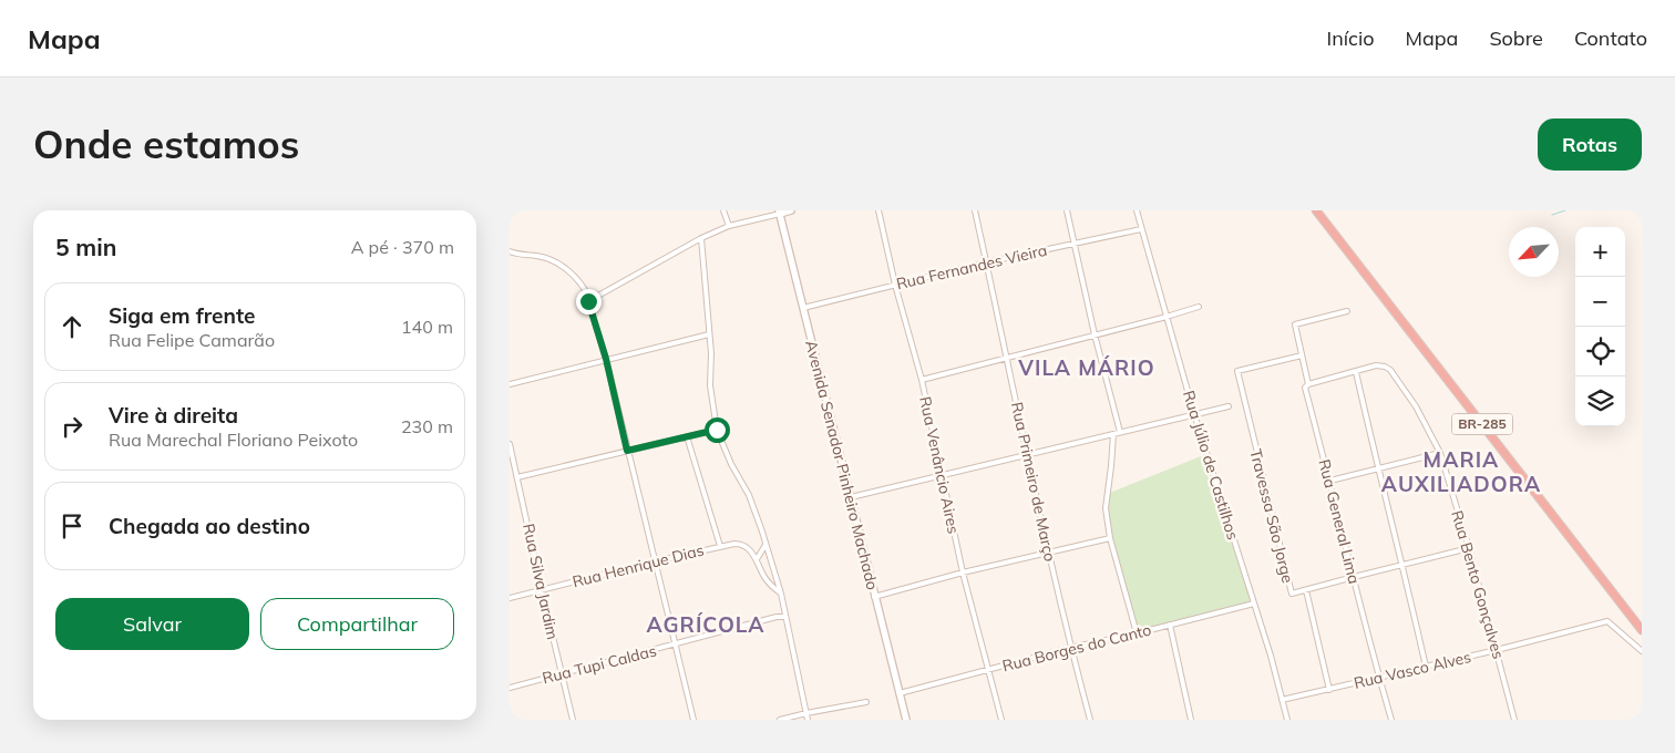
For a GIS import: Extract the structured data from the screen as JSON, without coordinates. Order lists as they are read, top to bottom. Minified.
{"streets":{"highway":["BR-285"],"main road":["Avenida Senador Pinheiro Machado"],"street":["Rua Fernandes Vieira","Rua Venâncio Aires","Rua Júlio de Castilhos","Rua Primeiro de Março","Travessa São Jorge","Rua General Lima","Rua Henrique Dias","Rua Silva Jardim","Rua Bento Gonçalves","Rua Borges do Canto","Rua Tupi Caldas","Rua Vasco Alves"]},"crossings":[["Rua Fernandes Vieira","Avenida Senador Pinheiro Machado"],["Rua Fernandes Vieira","Rua Venâncio Aires"],["Rua Fernandes Vieira","Rua Júlio de Castilhos"],["Rua Fernandes Vieira","Rua Primeiro de Março"],["Avenida Senador Pinheiro Machado","Rua Borges do Canto"],["Rua Venâncio Aires","Rua Borges do Canto"],["Rua Júlio de Castilhos","Rua Borges do Canto"],["Rua Júlio de Castilhos","Rua Vasco Alves"],["Rua Primeiro de Março","Rua Borges do Canto"],["Travessa São Jorge","Rua General Lima"],["Rua General Lima","Rua Vasco Alves"],["Rua Henrique Dias","Rua Silva Jardim"],["Rua Silva Jardim","Rua Tupi Caldas"],["Rua Bento Gonçalves","Rua Vasco Alves"]],"districts":["VILA MÁRIO","MARIA AUXILIADORA","AGRÍCOLA"],"north":"bottom left","page":{"header":"Mapa","nav":["Início","Mapa","Sobre","Contato"],"buttons":["Rotas",["Salvar","Compartilhar"]],"title":"Onde estamos","heading":["5 min","A pé · 370 m"],"map_buttons":["+","−"],"list":[["Siga em frente","Rua Felipe Camarão","140 m"],["Vire à direita","Rua Marechal Floriano Peixoto","230 m"],"Chegada ao destino"]}}
